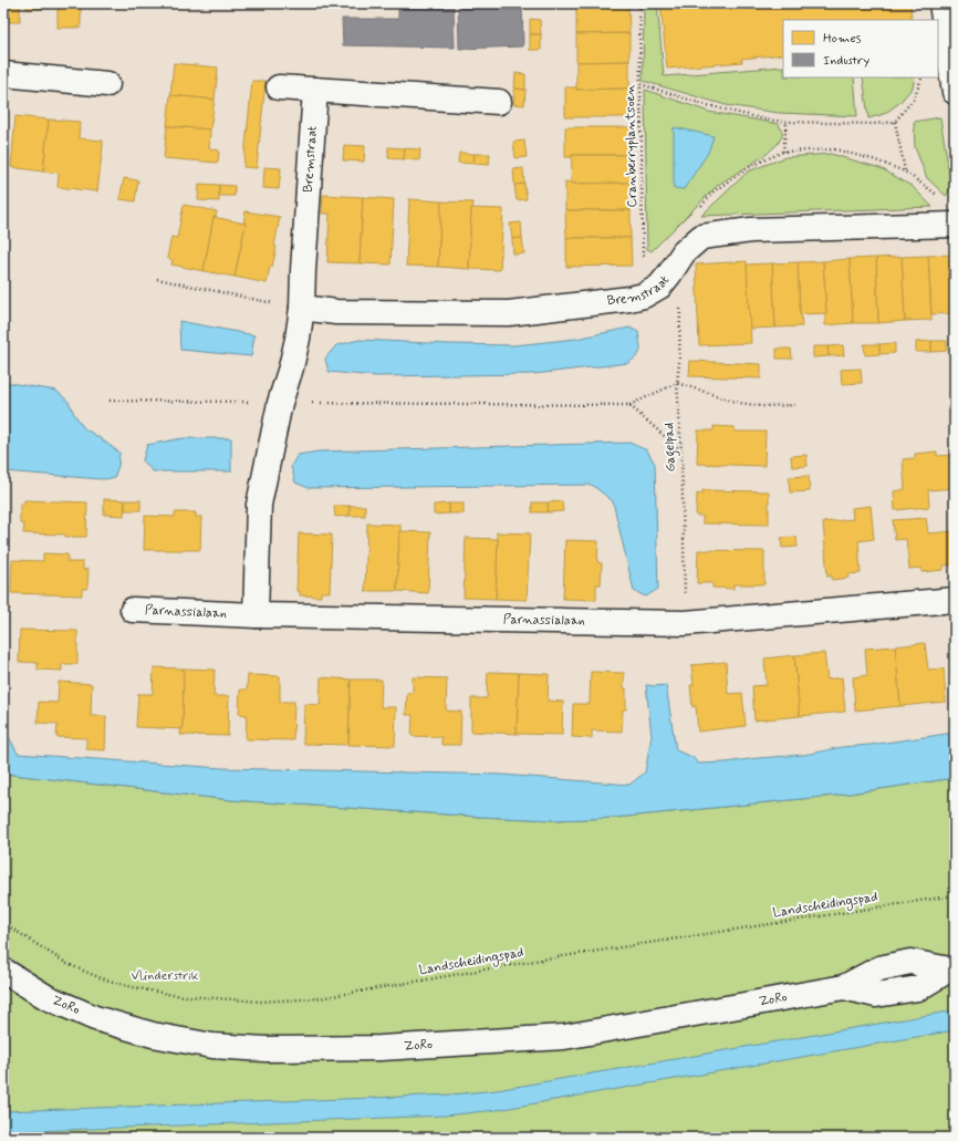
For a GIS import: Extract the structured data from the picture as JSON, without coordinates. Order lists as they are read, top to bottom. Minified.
{"streets":{"street":["Bremstraat","Parnassialaan","ZoRo"],"path":["Cranberryplantsoen","Gagelpad","Landscheidingspad"]},"crossings":[["Cranberryplantsoen","Bremstraat"],["Cranberryplantsoen","Gagelpad"],["Bremstraat","Gagelpad"],["Bremstraat","Parnassialaan"],["Gagelpad","Parnassialaan"]],"parks":["Vlinderstrik"],"legend":["Homes","Industry"]}
